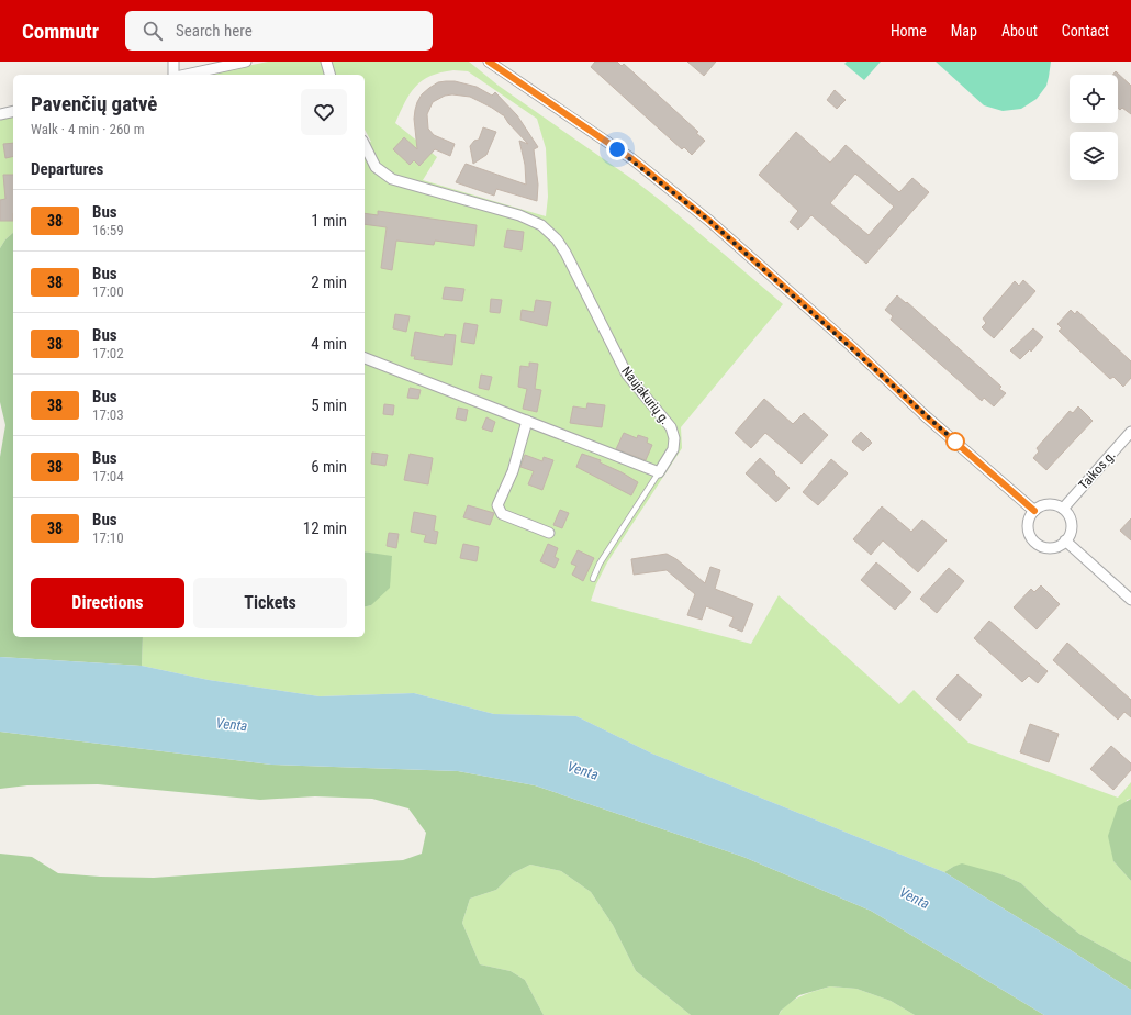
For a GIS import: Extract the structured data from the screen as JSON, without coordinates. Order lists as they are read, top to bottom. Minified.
{"streets":{"street":["Naujakurių g.","Taikos g."]},"water":["Venta"],"lines":["bus line 38"],"page":{"header":"Commutr","search":"Search here","nav":["Home","Map","About","Contact"],"heading":[["Pavenčių gatvė","Walk · 4 min · 260 m"],"Departures"],"list":[{"mark":"38","name":"Bus","note":"16:59","value":"1 min"},{"mark":"38","name":"Bus","note":"17:00","value":"2 min"},{"mark":"38","name":"Bus","note":"17:02","value":"4 min"},{"mark":"38","name":"Bus","note":"17:03","value":"5 min"},{"mark":"38","name":"Bus","note":"17:04","value":"6 min"},{"mark":"38","name":"Bus","note":"17:10","value":"12 min"}],"buttons":["Directions","Tickets"]}}
